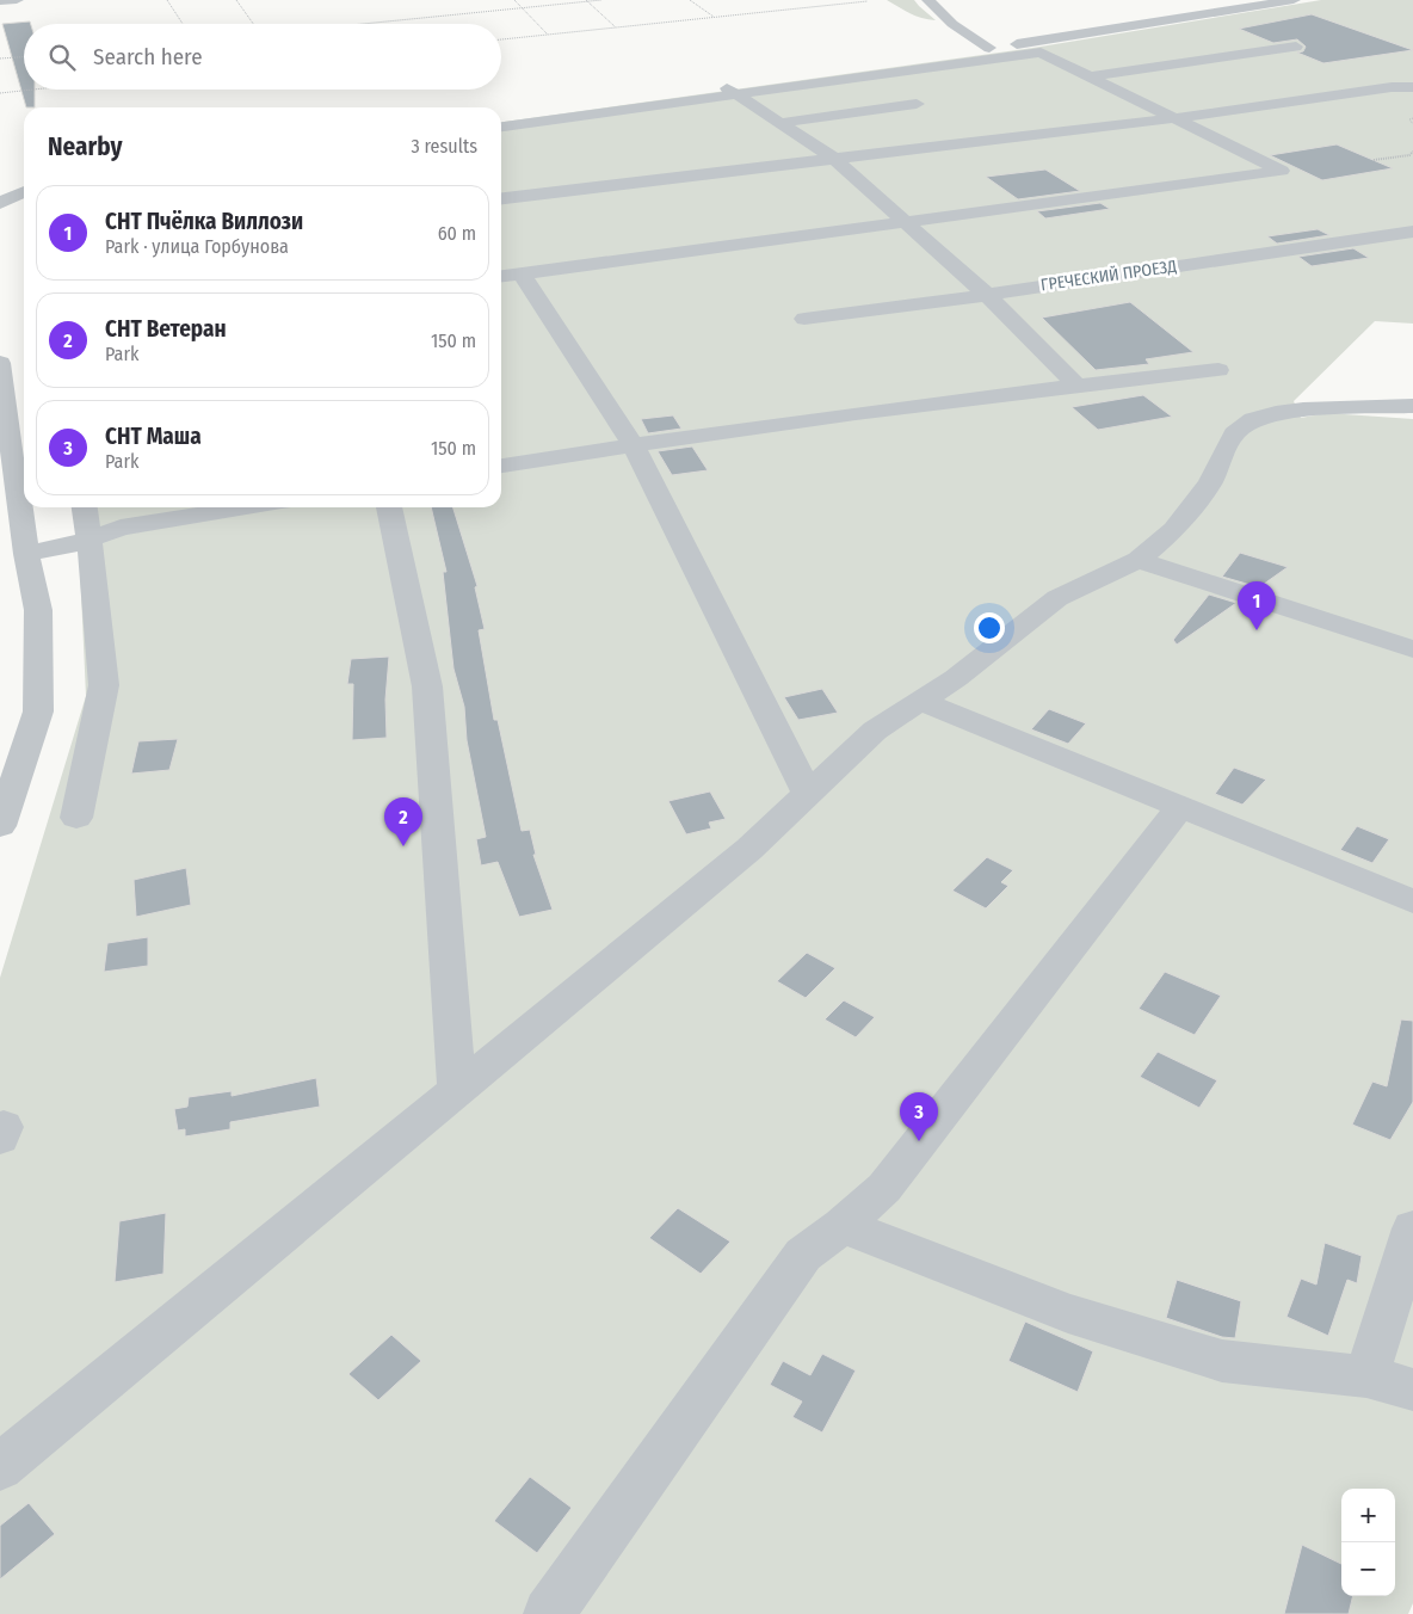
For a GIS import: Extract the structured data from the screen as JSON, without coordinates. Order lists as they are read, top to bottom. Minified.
{"streets":{"street":["ГРЕЧЕСКИЙ ПРОЕЗД"]},"page":{"search":"Search here","heading":["Nearby","3 results"],"list":[{"mark":"1","name":"СНТ Пчёлка Виллози","note":"Park · улица Горбунова","value":"60 m"},{"mark":"2","name":"СНТ Ветеран","note":"Park","value":"150 m"},{"mark":"3","name":"СНТ Маша","note":"Park","value":"150 m"}],"pins":["1","2","3"],"map_buttons":["+","−"]}}
